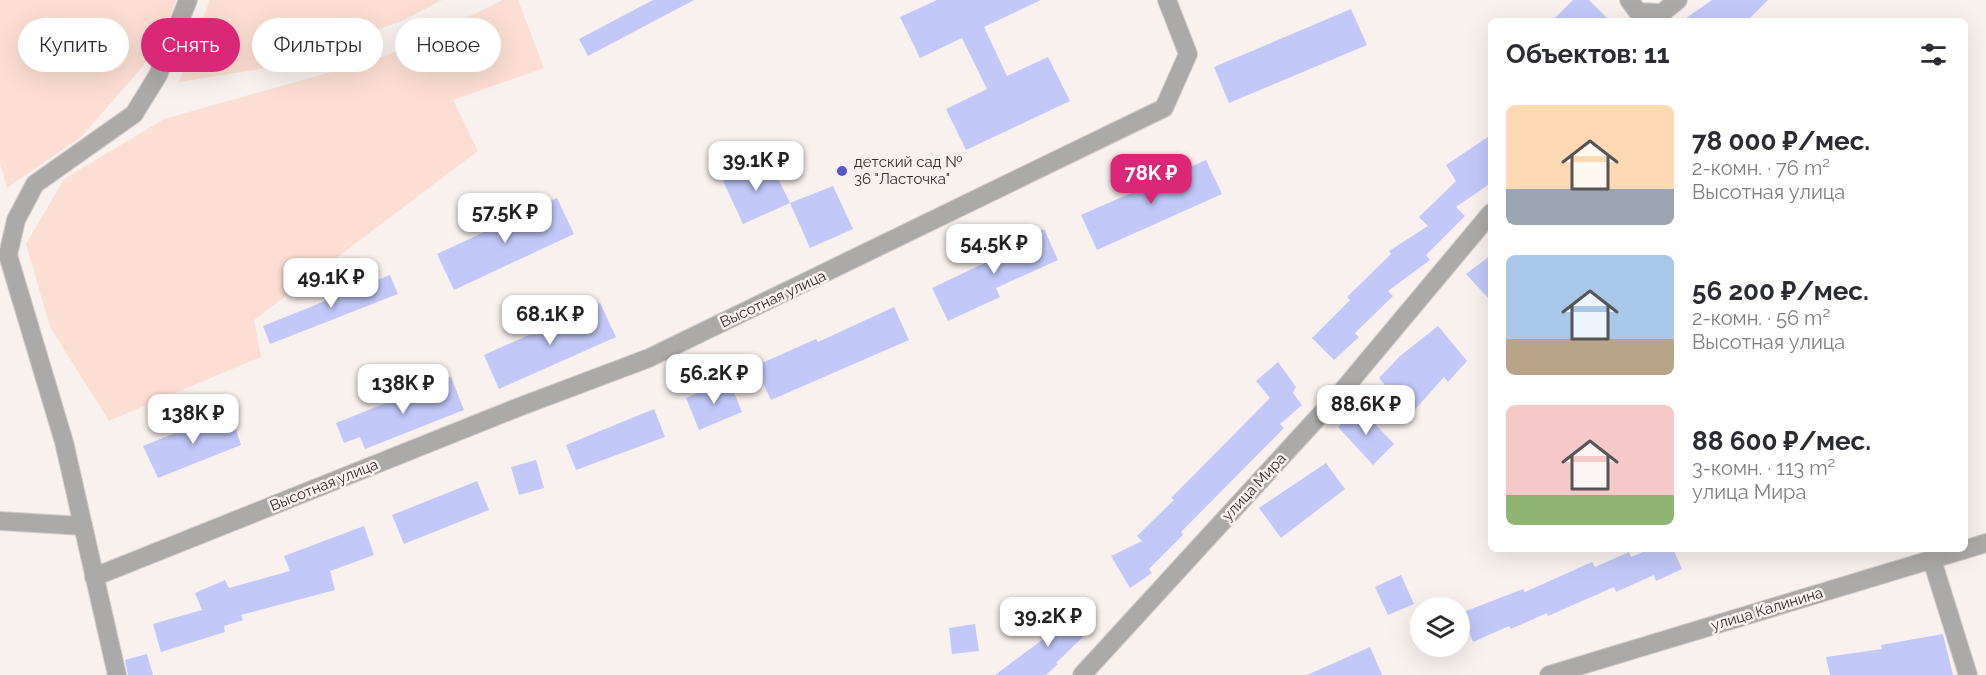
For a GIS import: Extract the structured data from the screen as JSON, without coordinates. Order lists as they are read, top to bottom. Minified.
{"streets":{"street":["Высотная улица","улица Мира","улица Калинина"]},"places":["детский сад № 36 \"Ласточка\""],"page":{"chip":["Купить","Снять","Фильтры","Новое"],"heading":"Объектов: 11","list":[{"name":"78 000 ₽/мес.","note":"2-комн. · 76 m² · Высотная улица"},{"name":"56 200 ₽/мес.","note":"2-комн. · 56 m² · Высотная улица"},{"name":"88 600 ₽/мес.","note":"3-комн. · 113 m² · улица Мира"}],"price":["39.1K ₽","78K ₽","57.5K ₽","54.5K ₽","49.1K ₽","68.1K ₽","56.2K ₽","138K ₽","88.6K ₽","138K ₽","39.2K ₽"]}}
